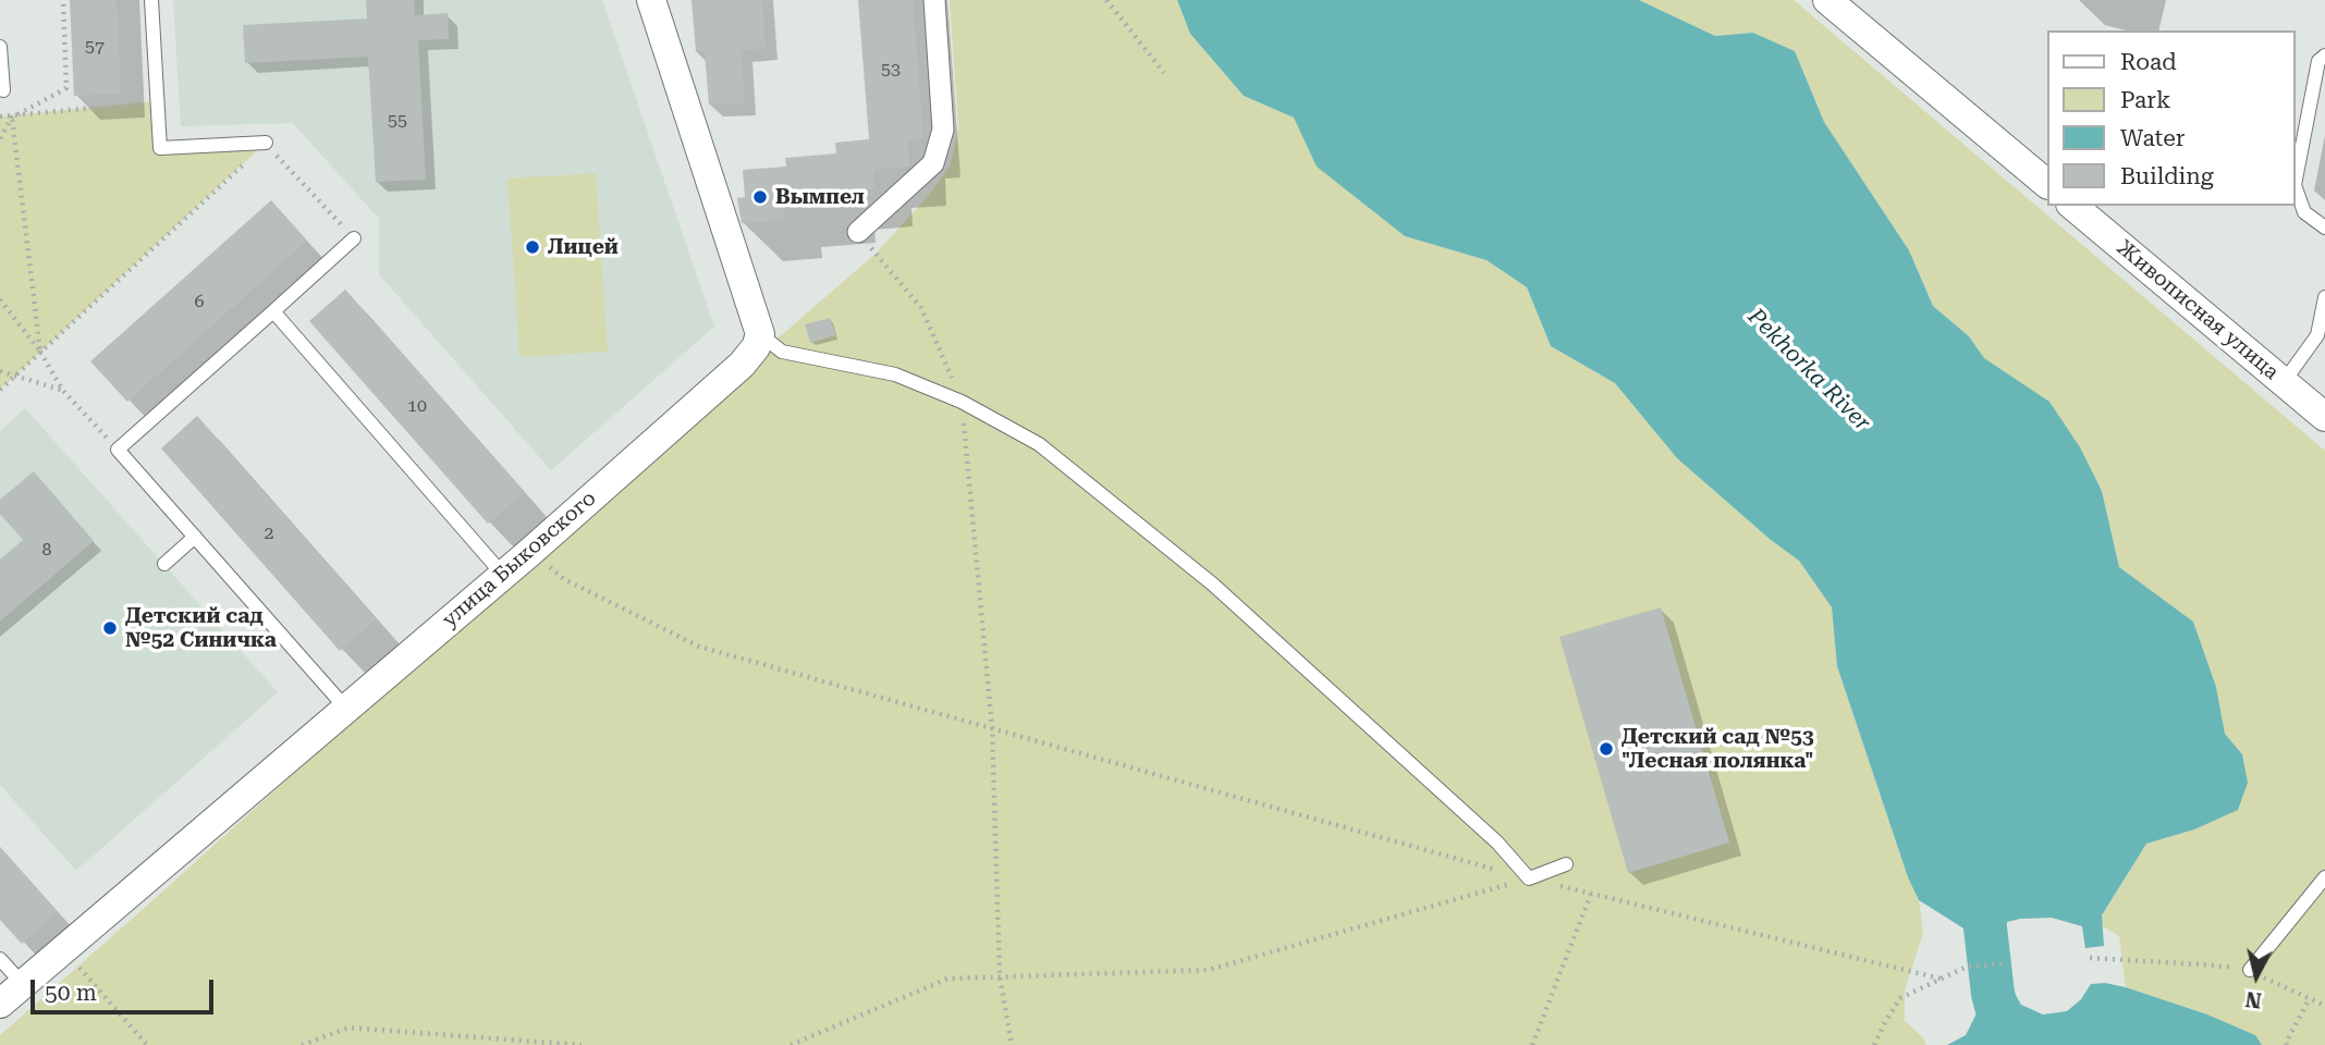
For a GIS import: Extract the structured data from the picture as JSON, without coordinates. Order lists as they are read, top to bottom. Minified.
{"streets":{"street":["Живописная улица","улица Быковского"]},"water":["Pekhorka River"],"places":["Вымпел","Лицей","Детский сад №52 Синичка","Детский сад №53 \"Лесная полянка\""],"house_numbers":["57","53","55","6","10","2","8"],"legend":["Road","Park","Water","Building"],"scale_bar":"50 m","north":"bottom"}
